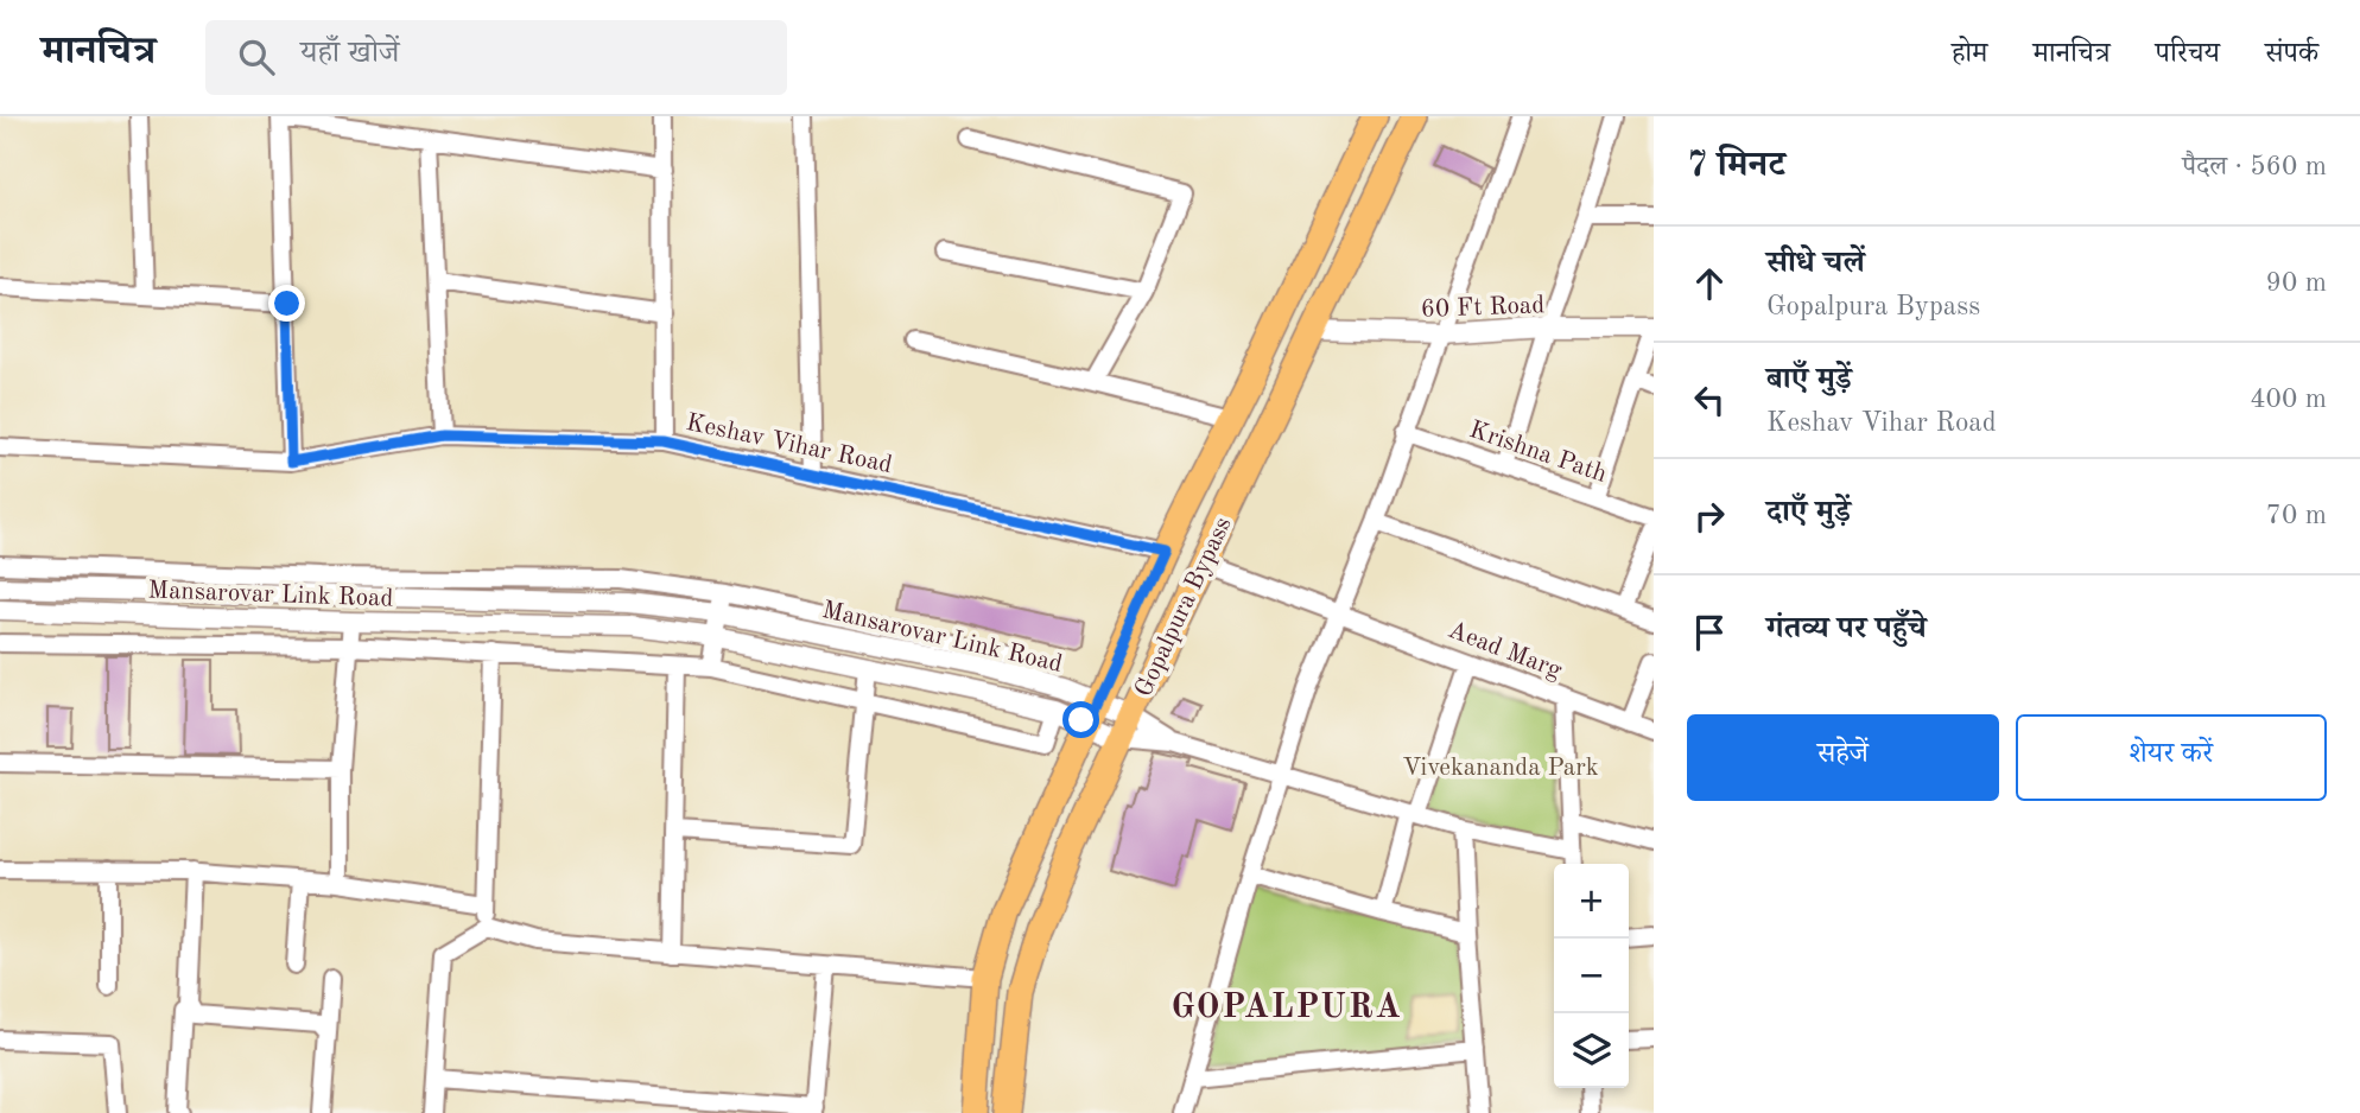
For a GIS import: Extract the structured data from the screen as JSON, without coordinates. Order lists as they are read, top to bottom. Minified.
{"streets":{"main road":["Gopalpura Bypass"],"street":["60 Ft Road","Keshav Vihar Road","Krishna Path","Mansarovar Link Road","Aead Marg"]},"crossings":[["60 Ft Road","Gopalpura Bypass"],["Keshav Vihar Road","Gopalpura Bypass"],["Mansarovar Link Road","Gopalpura Bypass"],["Gopalpura Bypass","Aead Marg"]],"districts":["GOPALPURA"],"parks":["Vivekananda Park"],"page":{"header":"मानचित्र","search":"यहाँ खोजें","nav":["होम","मानचित्र","परिचय","संपर्क"],"heading":["7 मिनट","पैदल · 560 m"],"list":[["सीधे चलें","Gopalpura Bypass","90 m"],["बाएँ मुड़ें","Keshav Vihar Road","400 m"],["दाएँ मुड़ें","70 m"],"गंतव्य पर पहुँचे"],"buttons":["सहेजें","शेयर करें"],"map_buttons":["+","−"]}}
